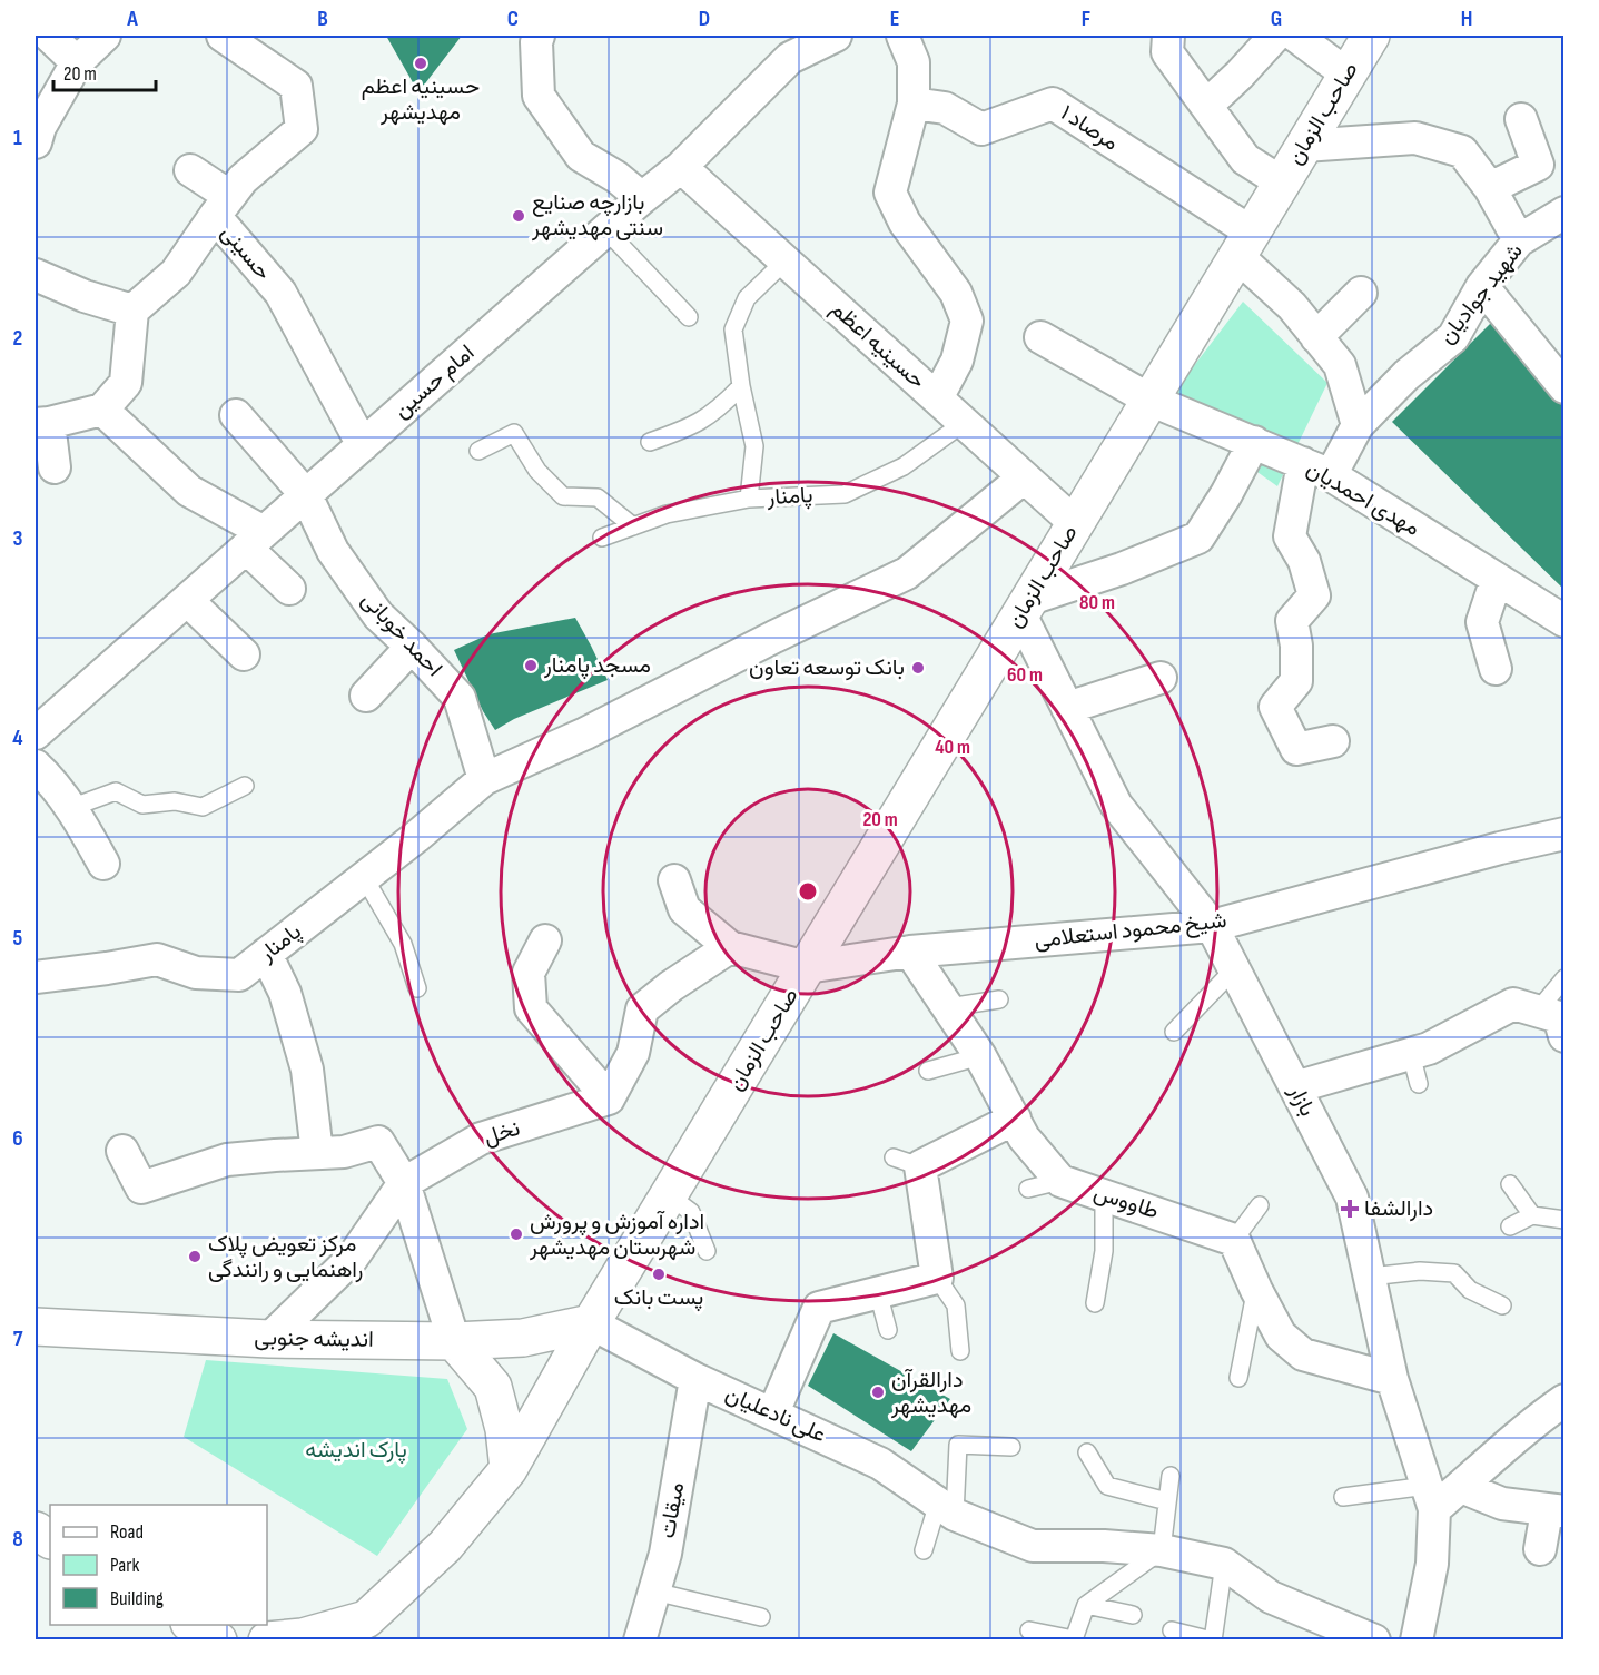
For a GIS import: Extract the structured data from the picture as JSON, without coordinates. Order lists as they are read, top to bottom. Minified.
{"streets":{"street":["صاحب الزمان","مرصاد ۱","حسینی","شهید جوادیان","حسینیه اعظم","امام حسین","پامنار","مهدی احمدیان","احمد خوبانی","شیخ محمود استعلامی","بازار","نخل","طاووس","اندیشه جنوبی","علی نادعلیان","میقات"]},"crossings":[["صاحب الزمان","مرصاد ۱"],["صاحب الزمان","حسینیه اعظم"],["صاحب الزمان","مهدی احمدیان"],["صاحب الزمان","شیخ محمود استعلامی"],["صاحب الزمان","بازار"],["صاحب الزمان","اندیشه جنوبی"],["صاحب الزمان","علی نادعلیان"],["حسینی","امام حسین"],["شهید جوادیان","مهدی احمدیان"],["حسینیه اعظم","امام حسین"],["حسینیه اعظم","پامنار"],["امام حسین","احمد خوبانی"],["پامنار","احمد خوبانی"],["شیخ محمود استعلامی","بازار"],["نخل","اندیشه جنوبی"],["اندیشه جنوبی","علی نادعلیان"],["علی نادعلیان","میقات"]],"parks":["پارک اندیشه"],"places":{"other":["حسینیه اعظم مهدیشهر","بازارچه صنایع سنتی مهدیشهر","مسجد پامنار","بانک توسعه تعاون","اداره آموزش و پرورش شهرستان مهدیشهر","مرکز تعویض پلاک راهنمایی و رانندگی","پست بانک","دارالقرآن مهدیشهر"],"health":["دارالشفا"]},"legend":["Road","Park","Building"],"scale_bar":"20 m","grid":{"columns":["A","B","C","D","E","F","G","H"],"rows":["1","2","3","4","5","6","7","8"]},"rings":["80 m","60 m","40 m","20 m"]}
